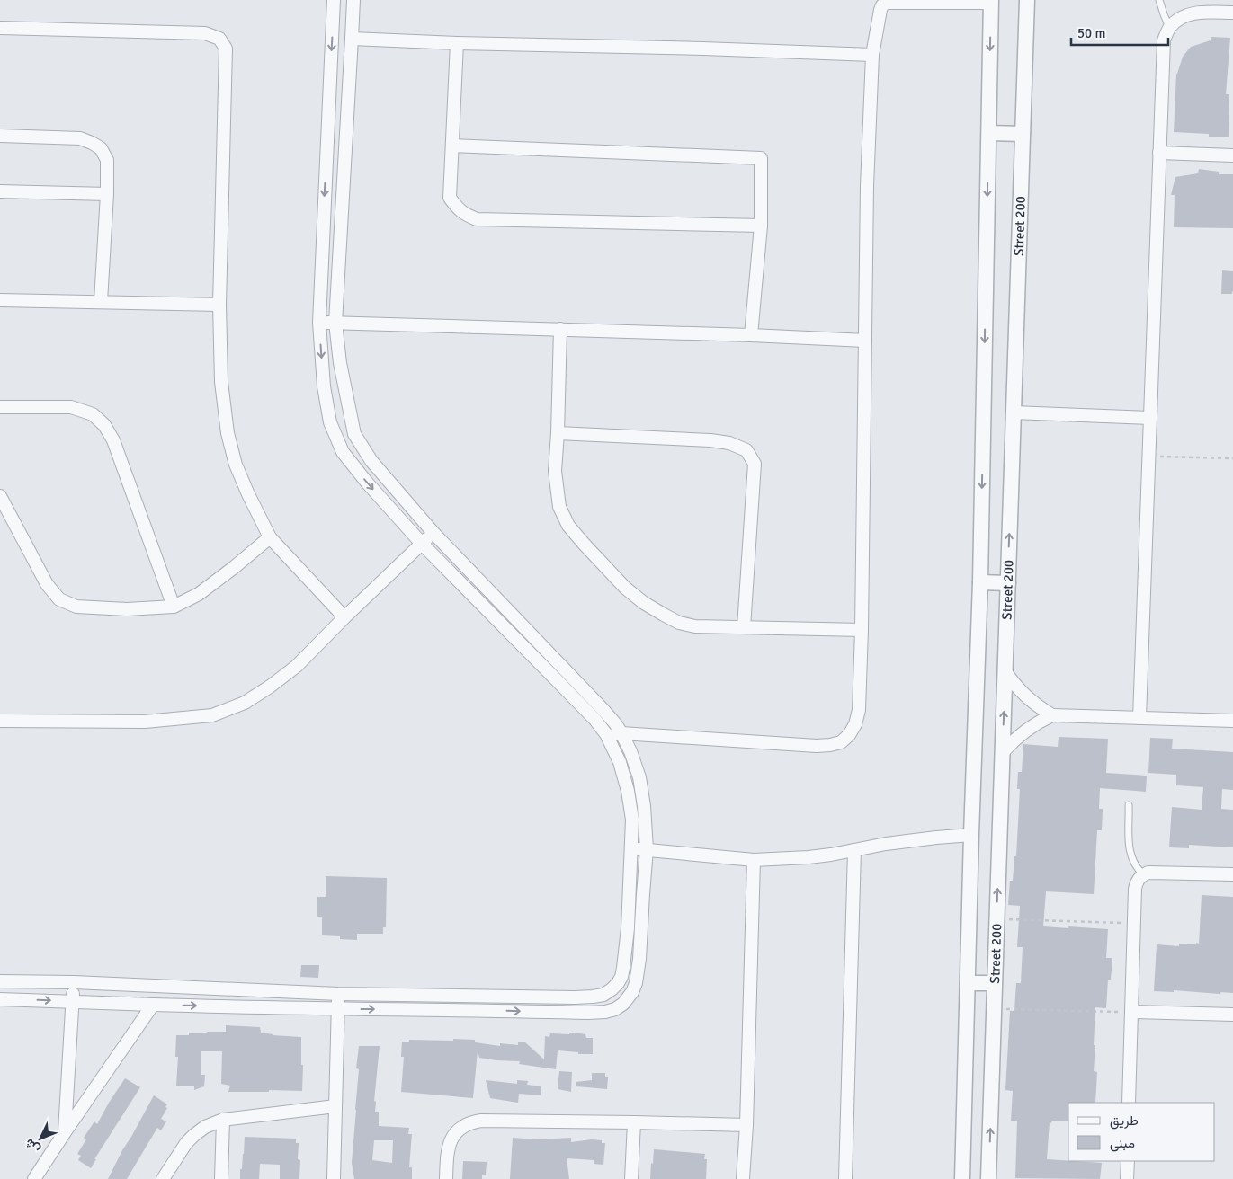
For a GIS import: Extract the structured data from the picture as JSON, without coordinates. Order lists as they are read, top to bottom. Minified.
{"streets":{"street":["Street 200"]},"legend":["طريق","مبنى"],"scale_bar":"50 m","north":"bottom left"}
